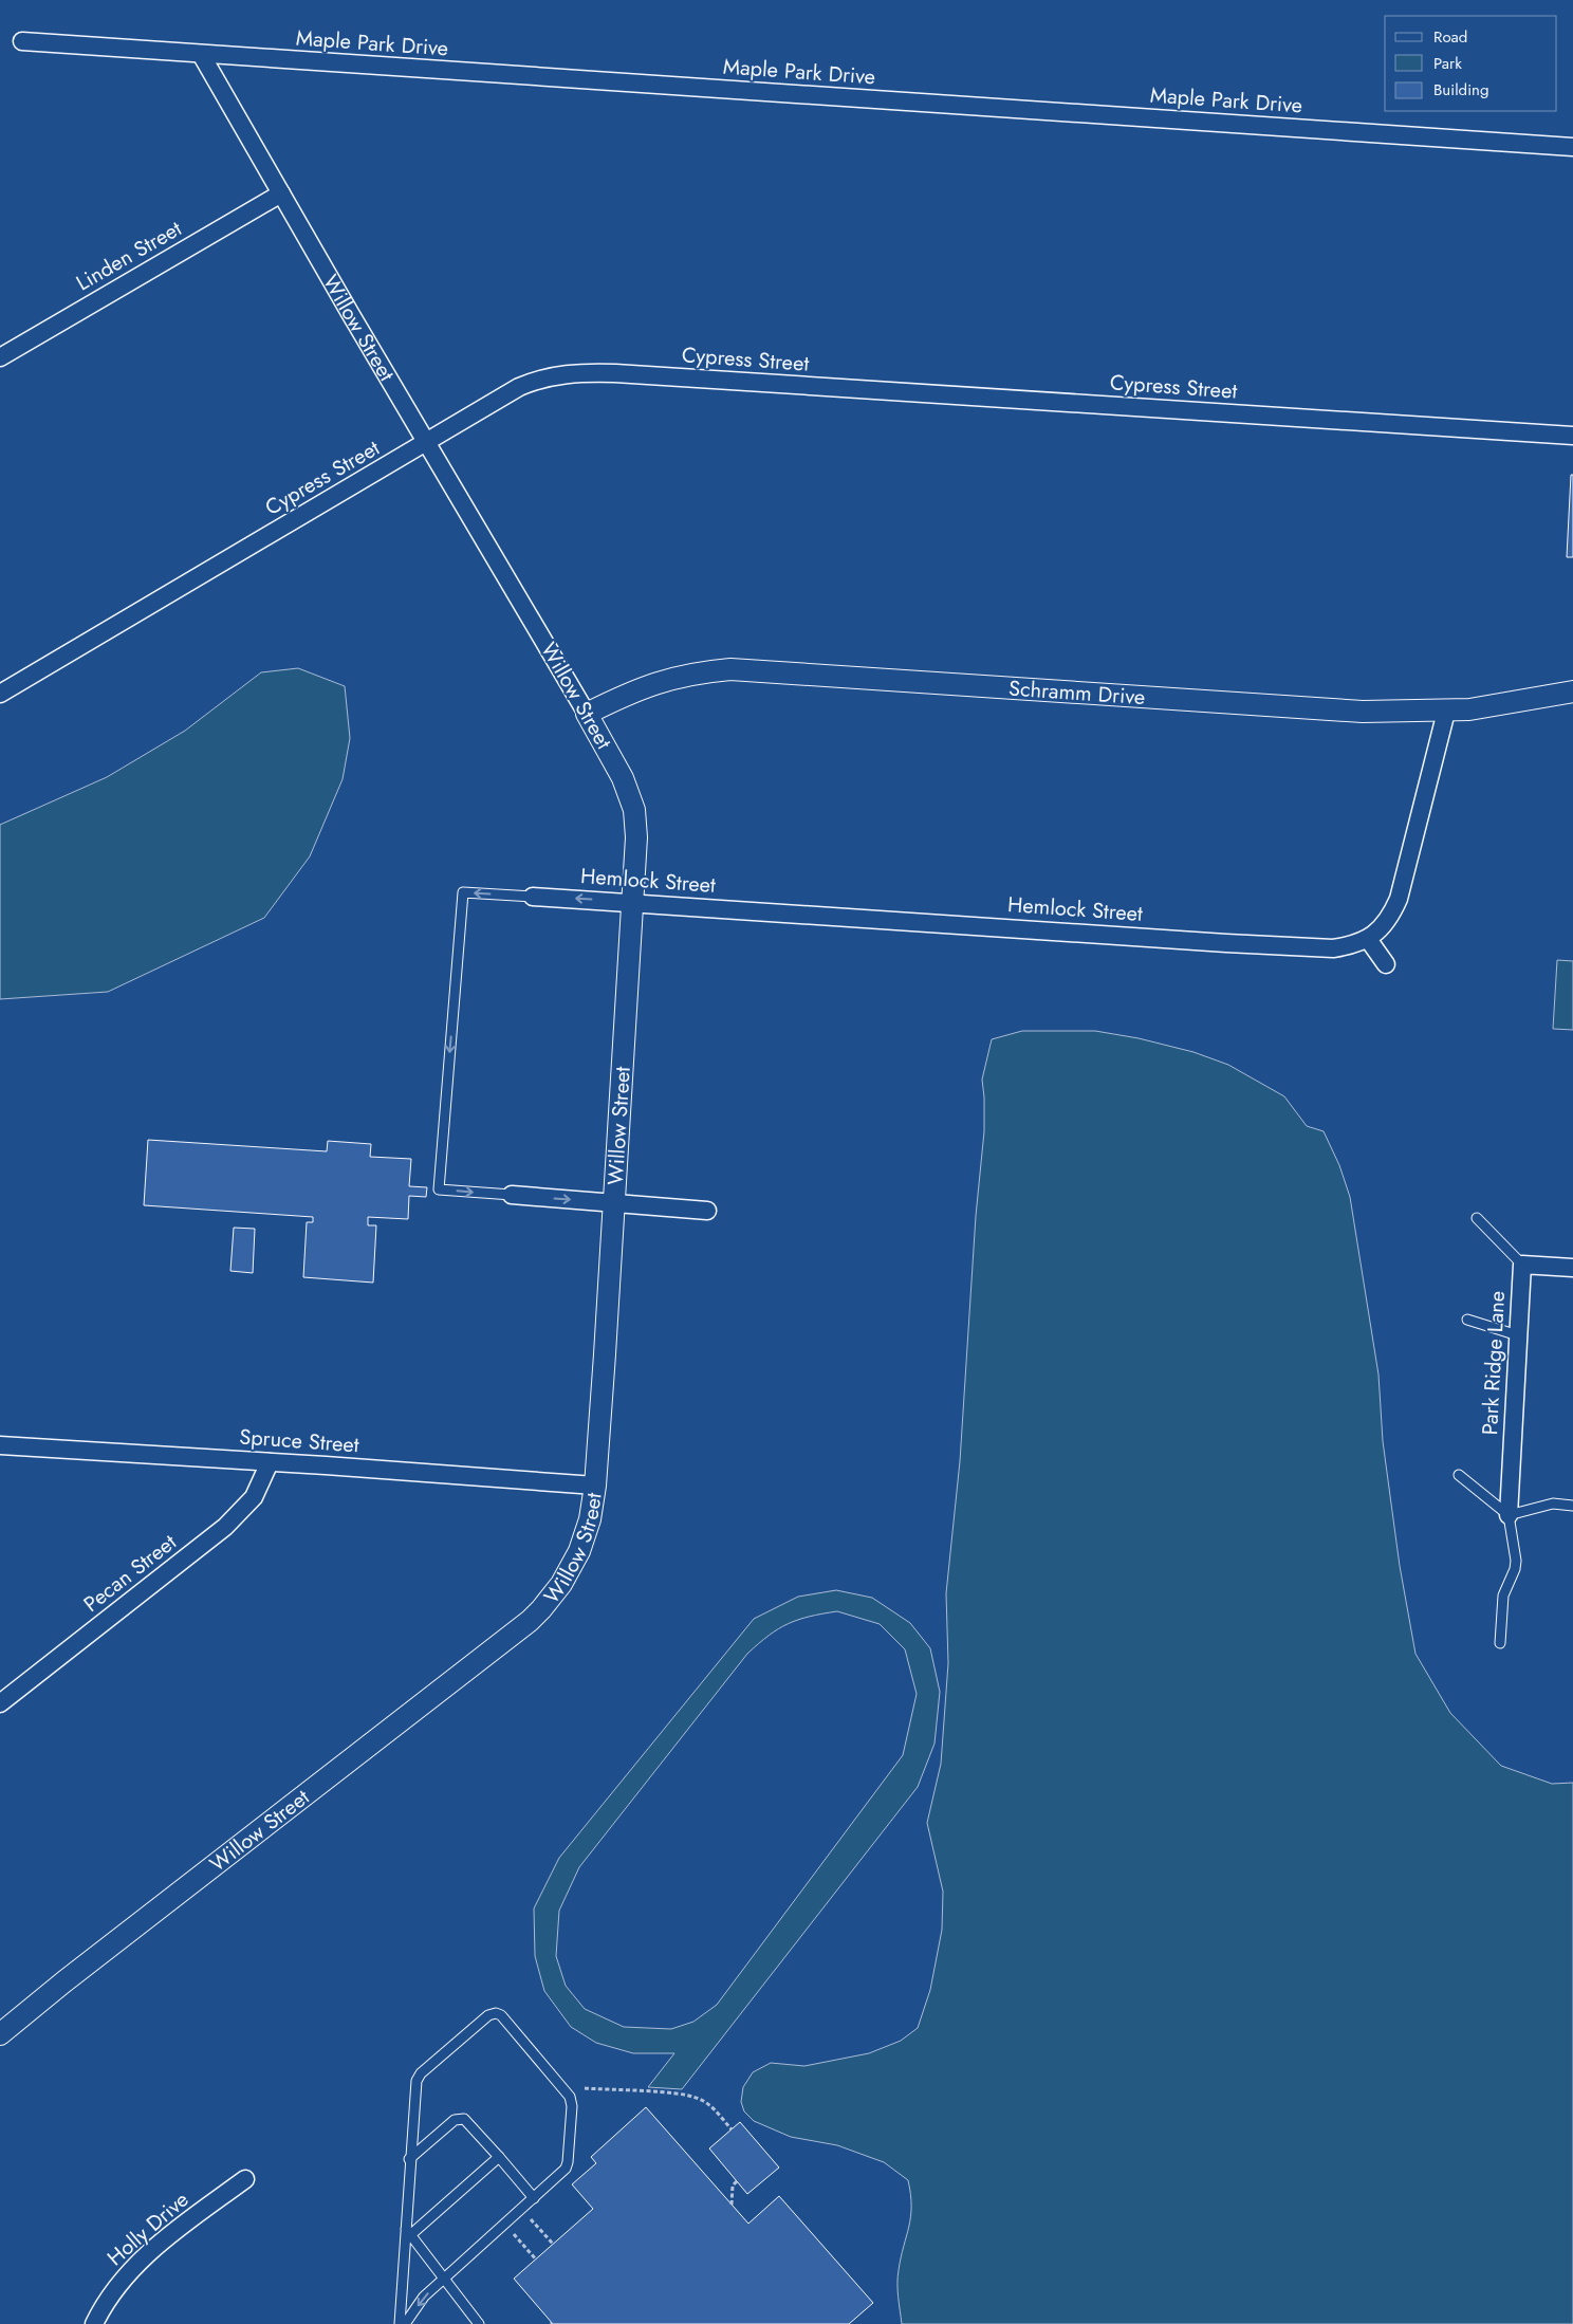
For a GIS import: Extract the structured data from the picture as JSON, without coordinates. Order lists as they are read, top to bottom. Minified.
{"streets":{"street":["Maple Park Drive","Linden Street","Willow Street","Cypress Street","Schramm Drive","Hemlock Street","Park Ridge Lane","Spruce Street","Pecan Street","Holly Drive"]},"crossings":[["Maple Park Drive","Willow Street"],["Linden Street","Willow Street"],["Willow Street","Cypress Street"],["Willow Street","Schramm Drive"],["Willow Street","Hemlock Street"],["Willow Street","Spruce Street"],["Schramm Drive","Hemlock Street"],["Spruce Street","Pecan Street"]],"legend":["Road","Park","Building"]}
